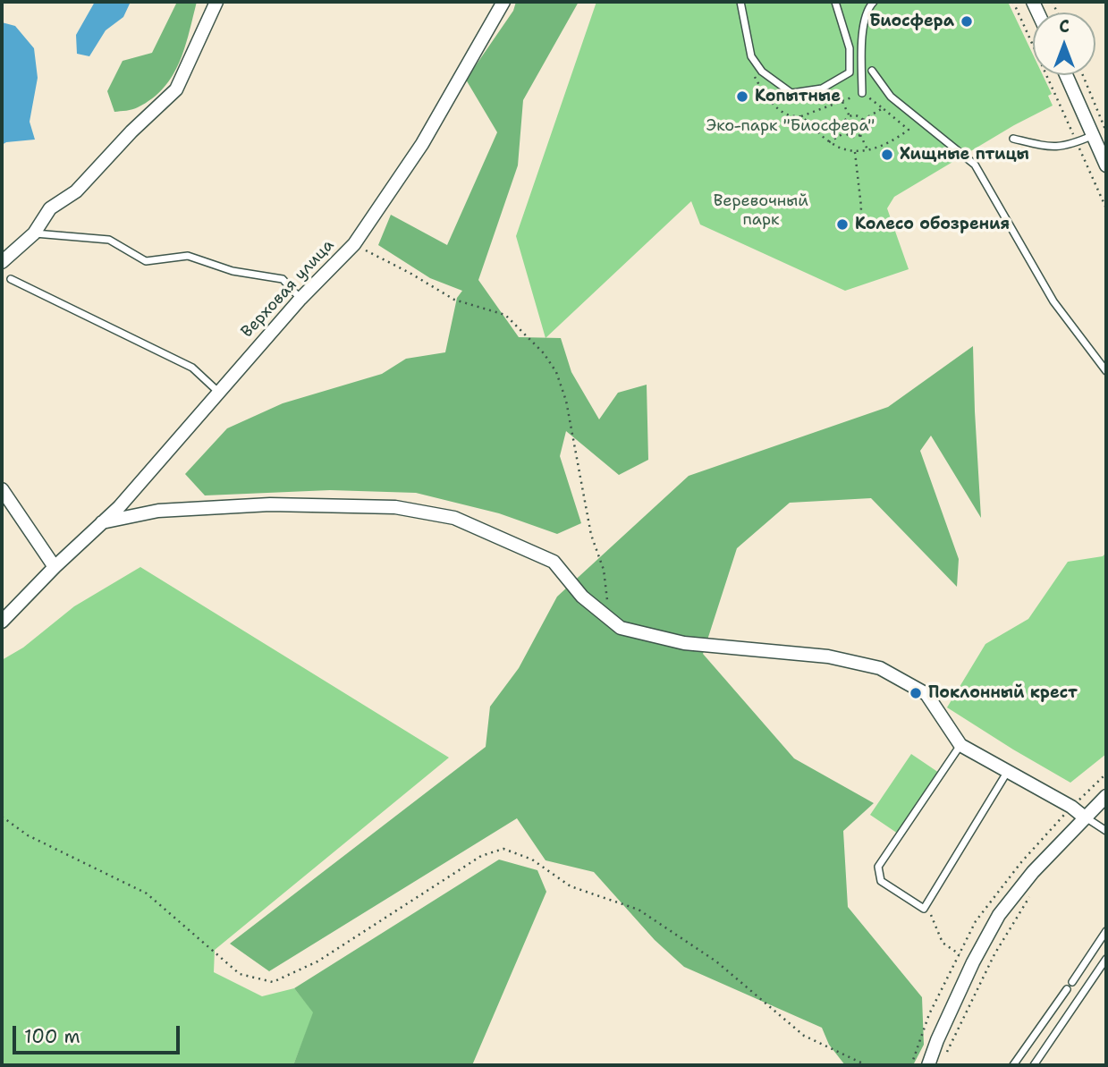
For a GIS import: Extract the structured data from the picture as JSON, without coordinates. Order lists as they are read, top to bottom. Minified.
{"streets":{"street":["Верховая улица"]},"parks":["Эко-парк \"Биосфера\"","Веревочный парк"],"places":["Биосфера","Копытные","Хищные птицы","Колесо обозрения","Поклонный крест"],"scale_bar":"100 m","north":"top"}
